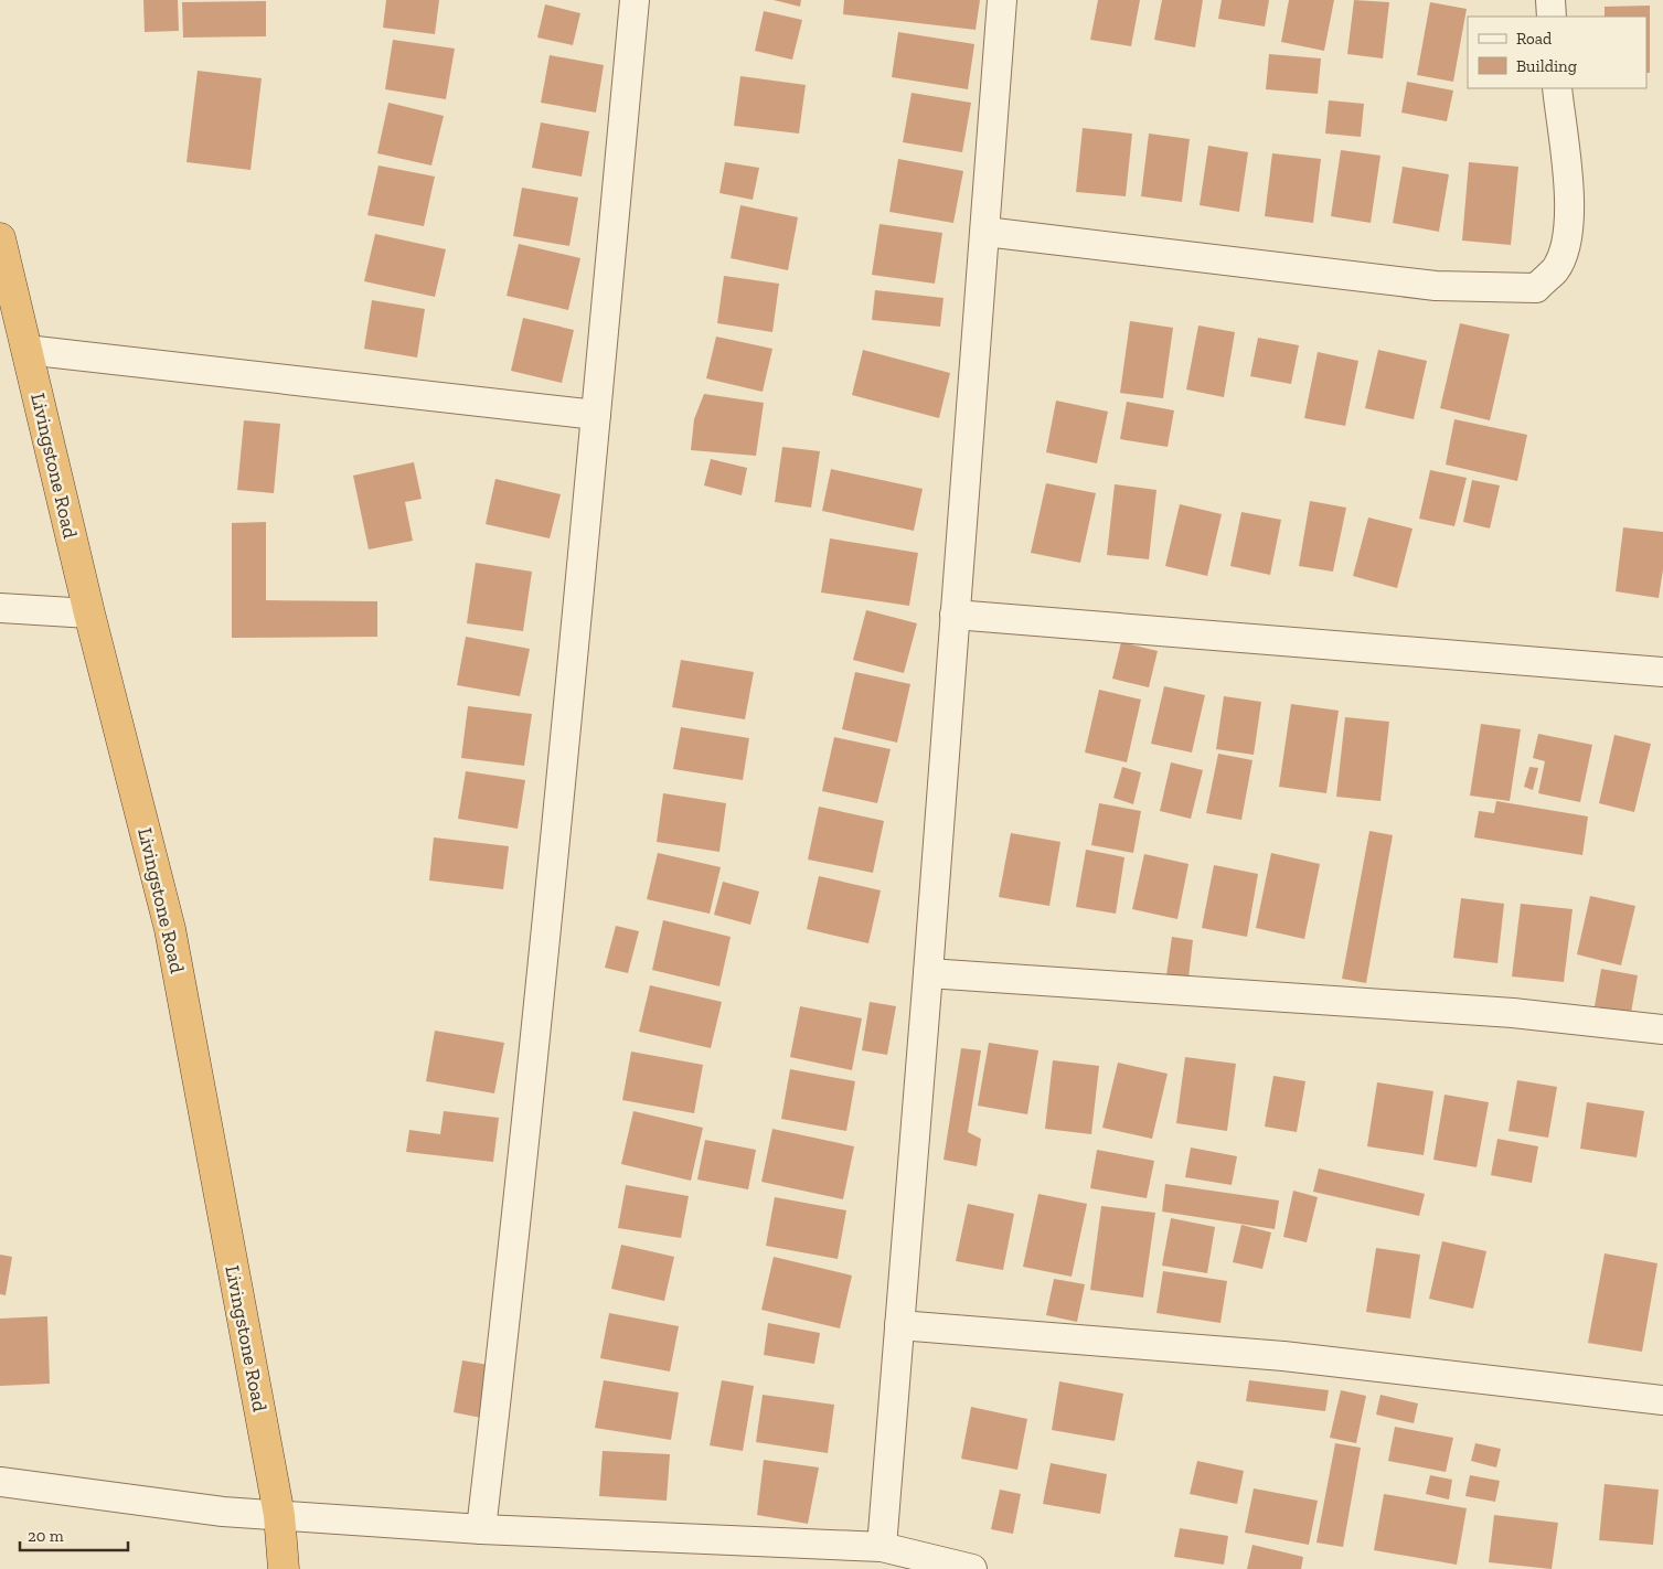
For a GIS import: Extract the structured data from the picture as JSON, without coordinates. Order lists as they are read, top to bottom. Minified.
{"streets":{"highway":["Livingstone Road"]},"legend":["Road","Building"],"scale_bar":"20 m"}
